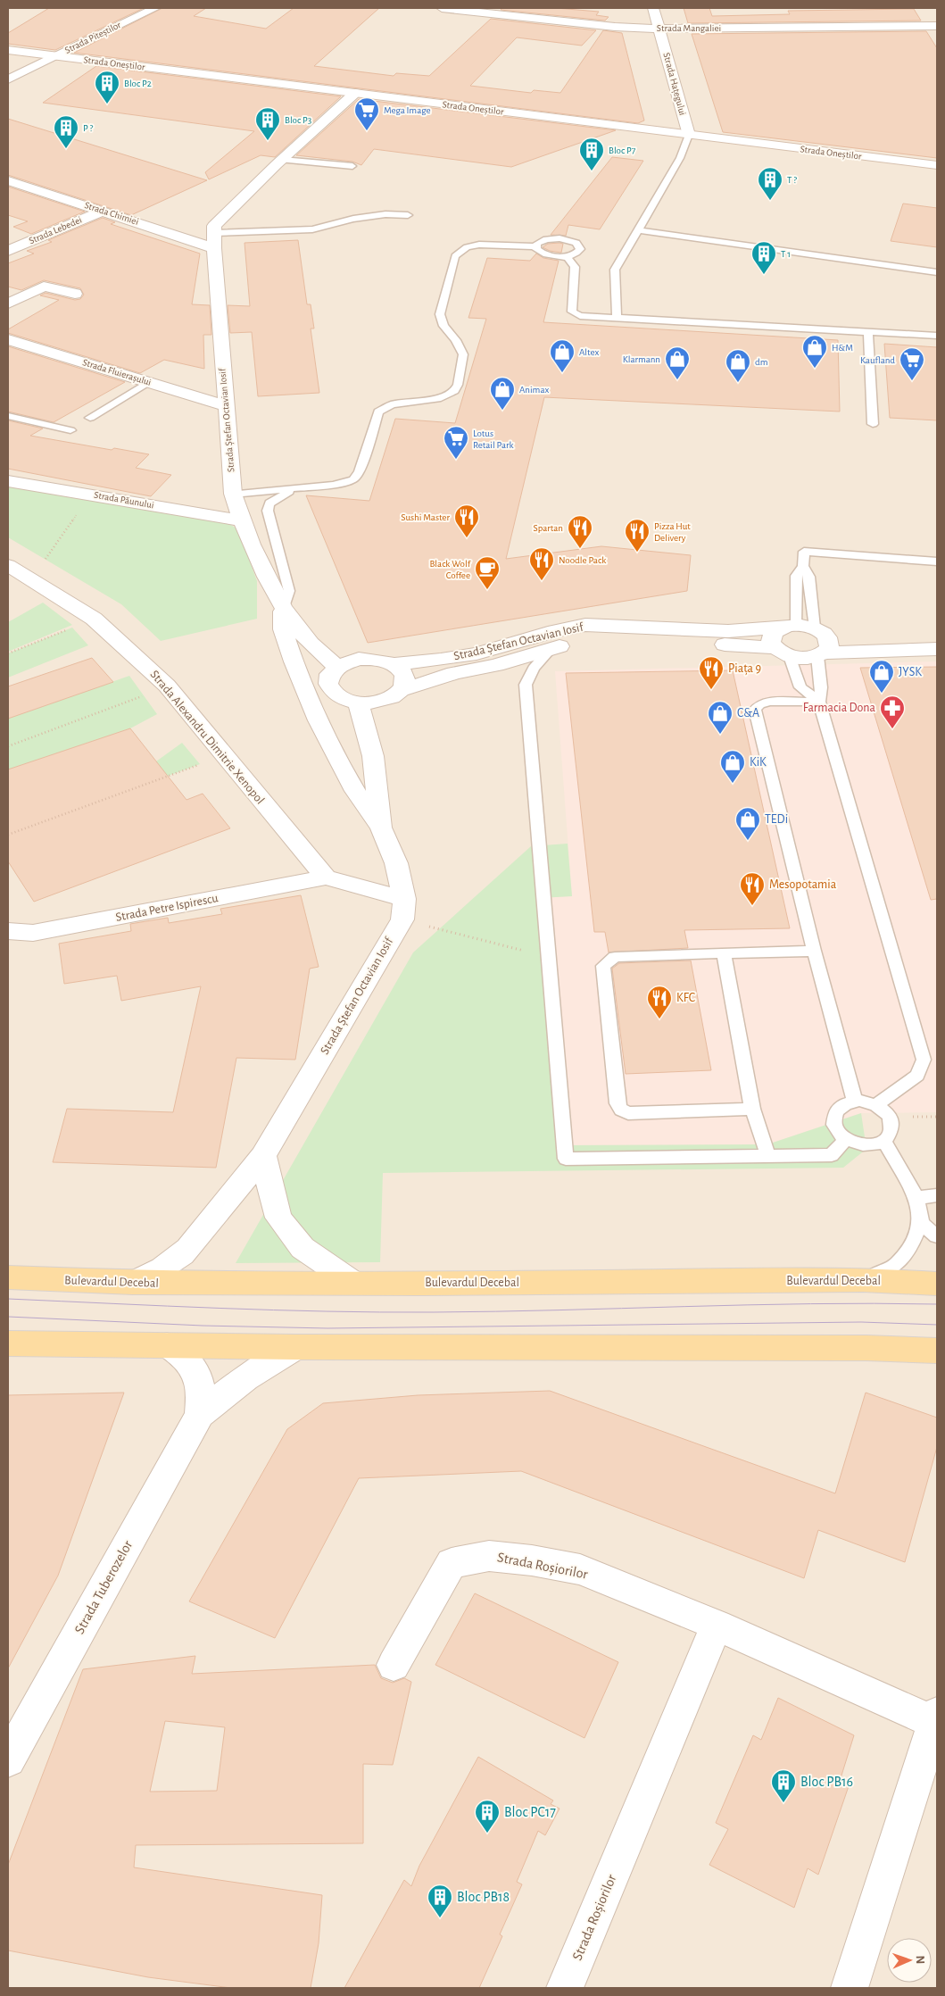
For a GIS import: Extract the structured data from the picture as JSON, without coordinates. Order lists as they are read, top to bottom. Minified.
{"streets":{"main road":["Bulevardul Decebal"],"street":["Strada Mangaliei","Strada Piteștilor","Strada Oneștilor","Strada Hațegului","Strada Chimiei","Strada Lebedei","Strada Fluierașului","Strada Ștefan Octavian Iosif","Strada Păunului","Strada Alexandru Dimitrie Xenopol","Strada Petre Ispirescu","Strada Roșiorilor","Strada Tuberozelor"]},"crossings":[["Strada Mangaliei","Strada Hațegului"],["Strada Piteștilor","Strada Oneștilor"],["Strada Oneștilor","Strada Hațegului"],["Strada Chimiei","Strada Lebedei"],["Strada Chimiei","Strada Ștefan Octavian Iosif"],["Strada Fluierașului","Strada Ștefan Octavian Iosif"],["Strada Ștefan Octavian Iosif","Strada Păunului"],["Strada Ștefan Octavian Iosif","Bulevardul Decebal"],["Strada Alexandru Dimitrie Xenopol","Strada Petre Ispirescu"]],"places":{"building":["Bloc P2","Bloc P3","P ?","Bloc P7","T ?","T 1","Bloc PB16","Bloc PC17","Bloc PB18"],"supermarket":["Mega Image","Kaufland","Lotus Retail Park"],"shop":["H&M","Altex","Klarmann","dm","Animax","JYSK","C&A","KiK","TEDi"],"restaurant":["Sushi Master","Spartan","Pizza Hut Delivery","Noodle Pack","Piața 9","Mesopotamia","KFC"],"cafe":["Black Wolf Coffee"],"pharmacy":["Farmacia Dona"]},"north":"right"}
